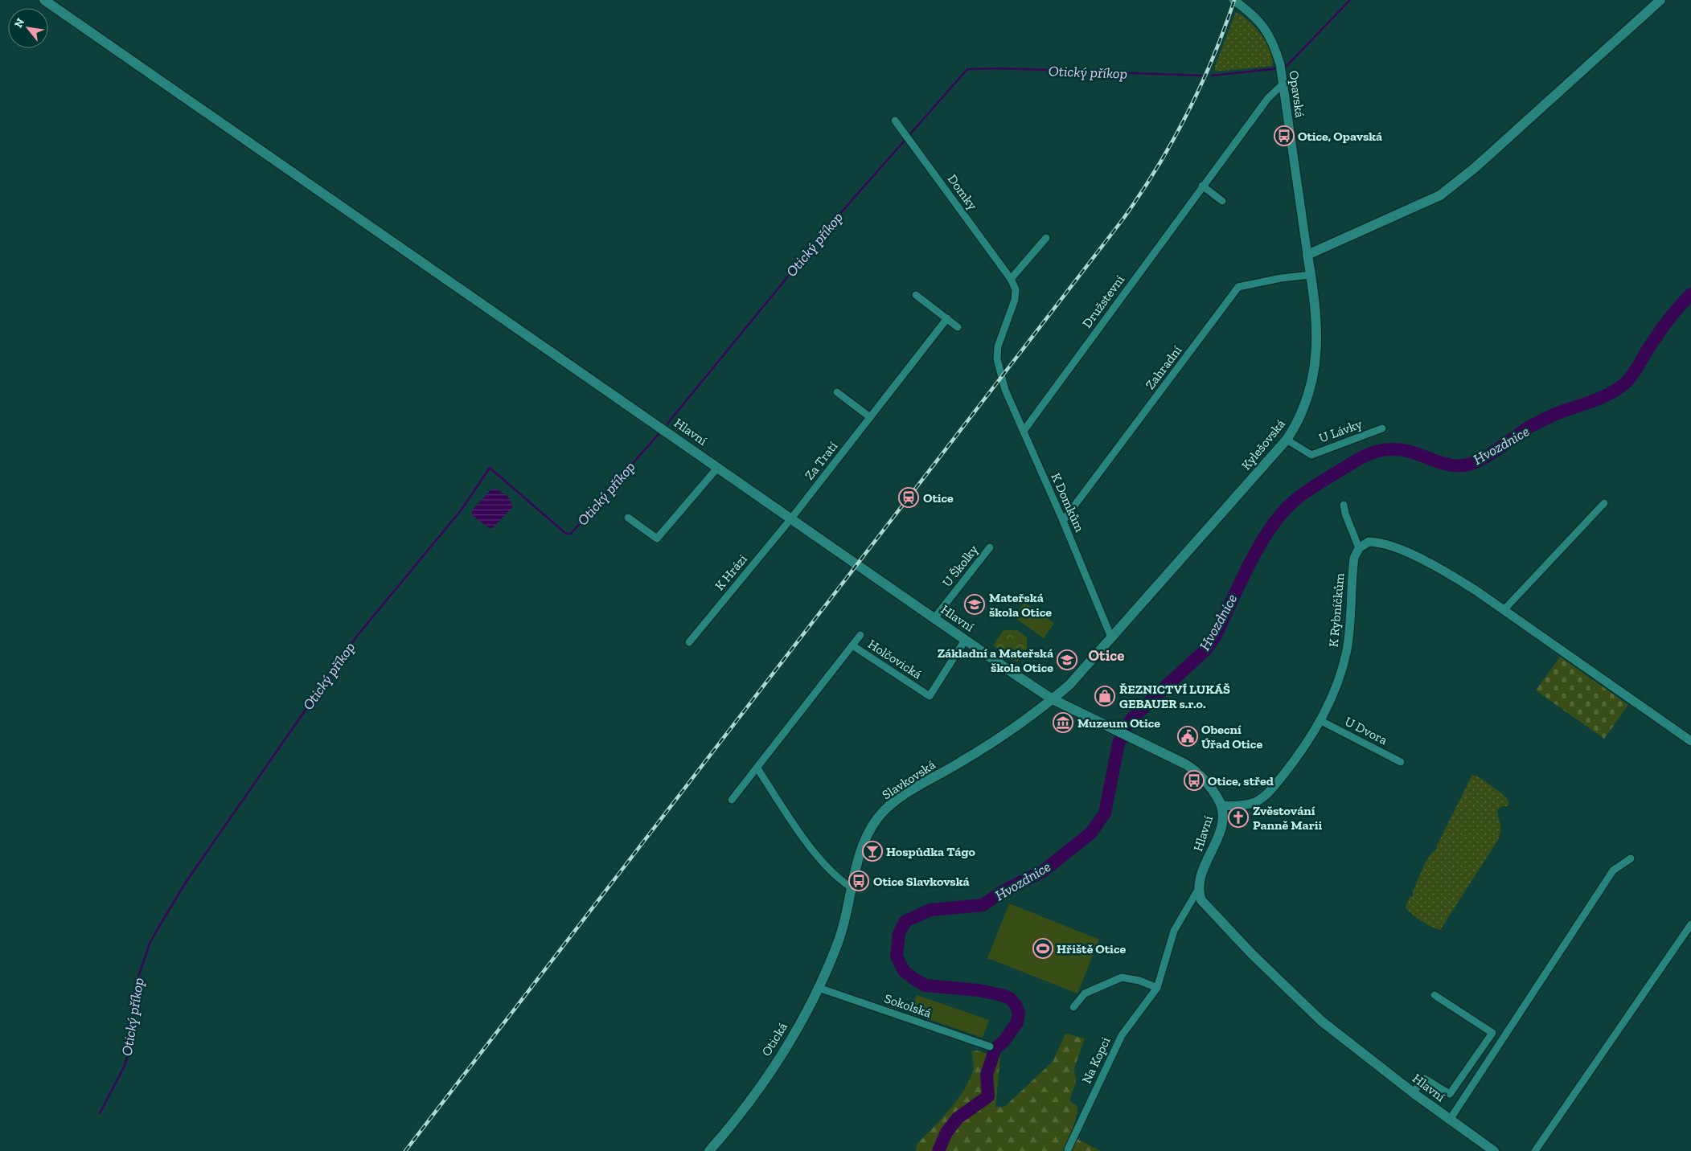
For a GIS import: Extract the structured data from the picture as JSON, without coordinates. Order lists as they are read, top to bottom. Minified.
{"streets":{"main road":["Hlavní","Kylešovská","Slavkovská","Otická"],"street":["Opavská","Domky","Družstevní","Zahradní","U Lávky","Za Tratí","K Domkům","U Školky","K Hrázi","K Rybníčkům","Holčovická","U Dvora","Sokolská","Na Kopci"]},"crossings":[["Opavská","Družstevní"],["Opavská","Kylešovská"],["Domky","K Domkům"],["Družstevní","K Domkům"],["Zahradní","Kylešovská"],["Zahradní","K Domkům"],["U Lávky","Kylešovská"],["Hlavní","Kylešovská"],["Hlavní","Za Tratí"],["Hlavní","U Školky"],["Hlavní","K Hrázi"],["Hlavní","K Rybníčkům"],["Hlavní","Holčovická"],["Hlavní","Slavkovská"],["Hlavní","Na Kopci"],["Kylešovská","K Domkům"],["Kylešovská","Slavkovská"],["Za Tratí","K Hrázi"],["K Rybníčkům","U Dvora"],["Slavkovská","Otická"],["Sokolská","Otická"]],"districts":["Otice"],"water":["Otický příkop","Hvozdnice"],"places":{"bus stop":["Otice, Opavská","Otice, střed","Otice Slavkovská"],"station":["Otice"],"school or university":["Mateřská škola Otice","Základní a Mateřská škola Otice"],"shop":["ŘEZNICTVÍ LUKÁŠ GEBAUER s.r.o."],"museum":["Muzeum Otice"],"public building":["Obecní Úřad Otice"],"church":["Zvěstování Panně Marii"],"bar":["Hospůdka Tágo"],"sports":["Hřiště Otice"]},"north":"top left"}
